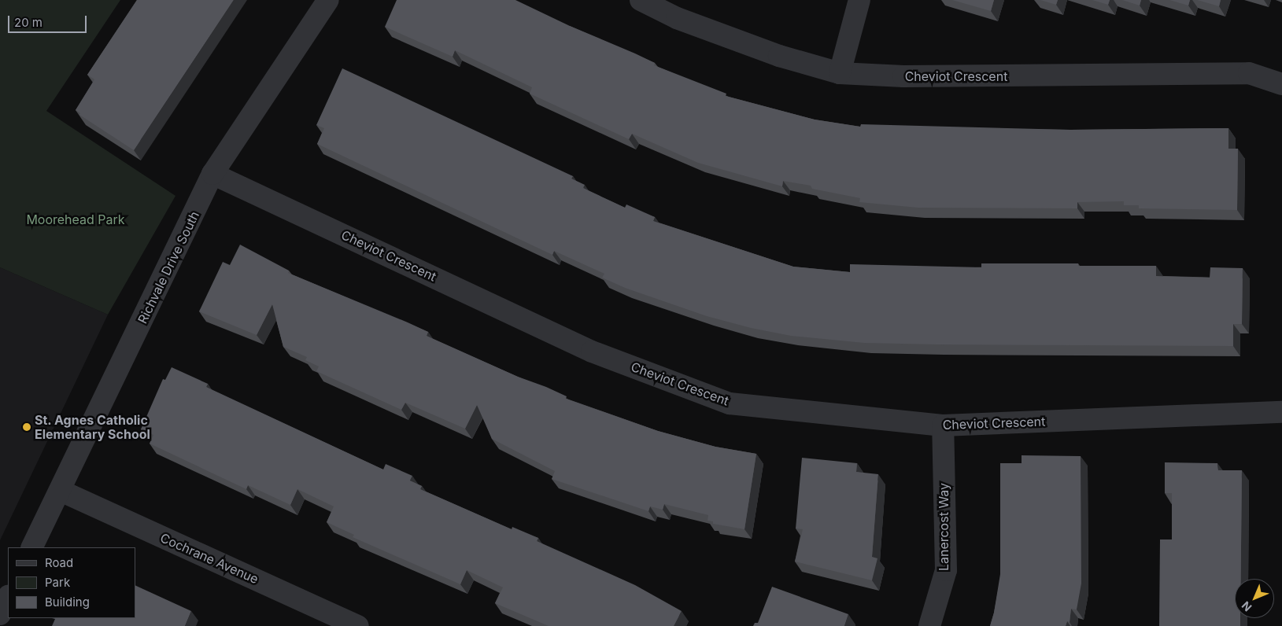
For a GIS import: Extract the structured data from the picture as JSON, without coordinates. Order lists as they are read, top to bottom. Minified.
{"streets":{"street":["Cheviot Crescent","Richvale Drive South","Lanercost Way","Cochrane Avenue"]},"crossings":[["Cheviot Crescent","Richvale Drive South"],["Cheviot Crescent","Lanercost Way"],["Richvale Drive South","Cochrane Avenue"]],"parks":["Moorehead Park"],"places":["St. Agnes Catholic Elementary School"],"legend":["Road","Park","Building"],"scale_bar":"20 m","north":"bottom left"}
